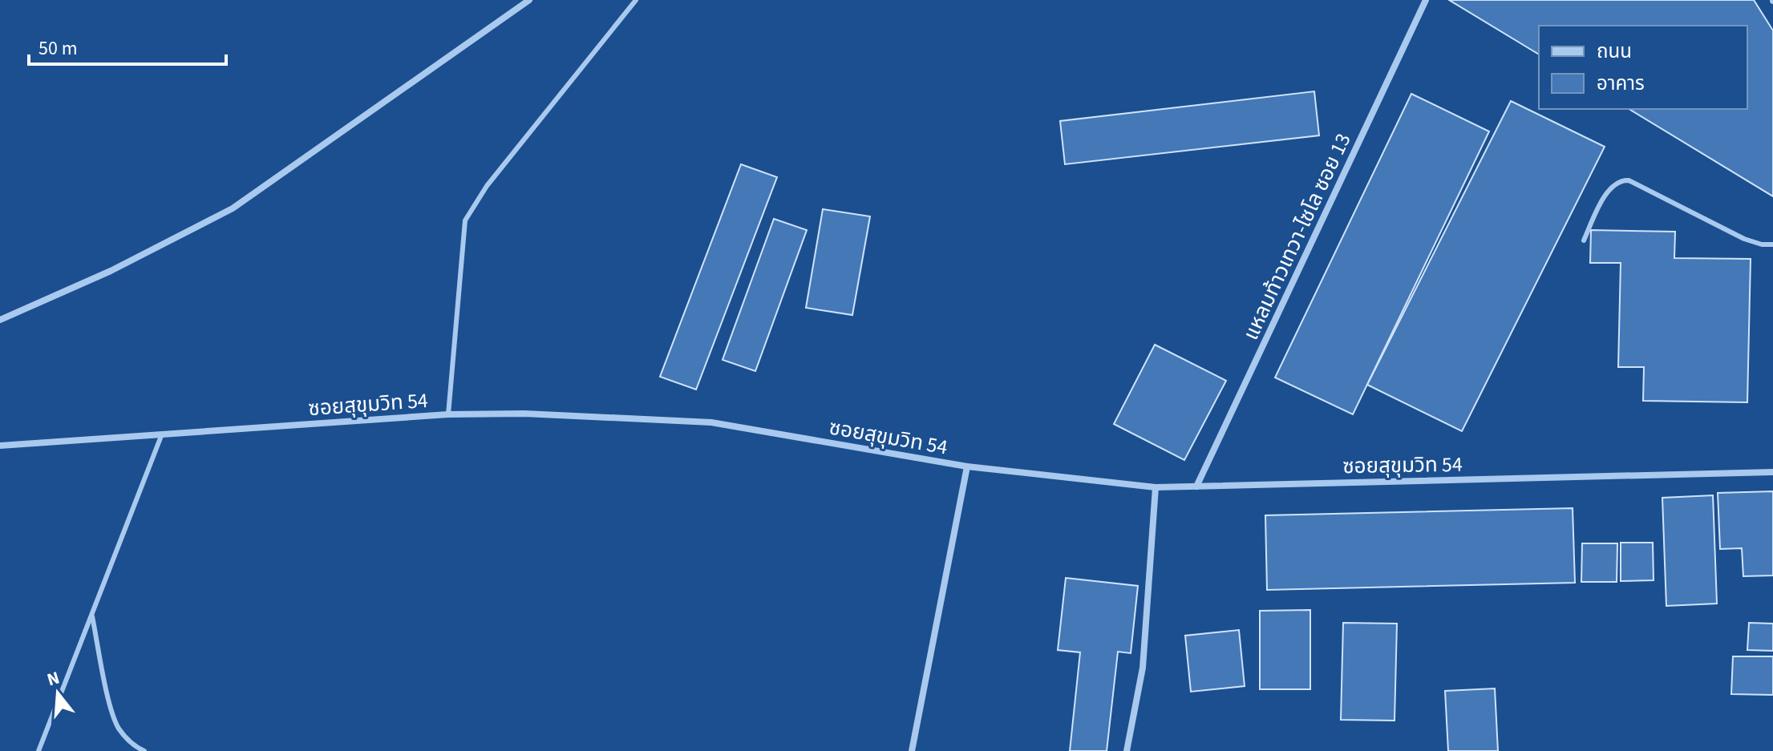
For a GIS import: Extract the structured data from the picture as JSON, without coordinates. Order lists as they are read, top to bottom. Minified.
{"streets":{"street":["แหลมท้าวเทวา-ไซโล ซอย 13","ซอยสุขุมวิท 54"]},"crossings":[["แหลมท้าวเทวา-ไซโล ซอย 13","ซอยสุขุมวิท 54"]],"legend":["ถนน","อาคาร"],"scale_bar":"50 m","north":"top"}
